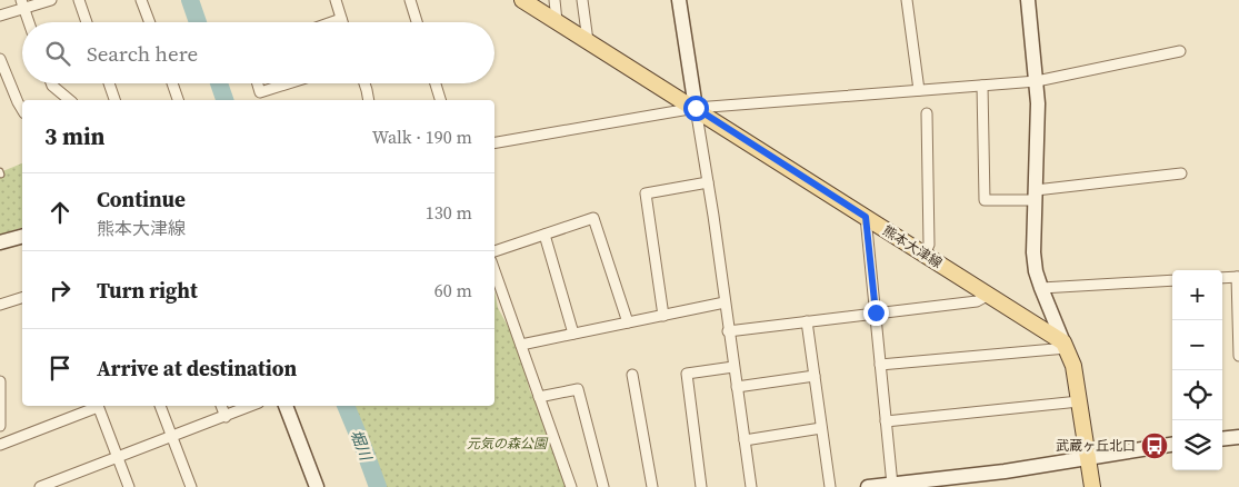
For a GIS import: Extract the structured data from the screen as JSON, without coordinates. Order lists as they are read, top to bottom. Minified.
{"streets":{"main road":["熊本大津線"]},"water":["堀川"],"parks":["元気の森公園"],"places":{"bus stop":["武蔵ヶ丘北口"]},"page":{"search":"Search here","heading":["3 min","Walk · 190 m"],"list":[["Continue","熊本大津線","130 m"],["Turn right","60 m"],"Arrive at destination"],"map_buttons":["+","−"]}}
